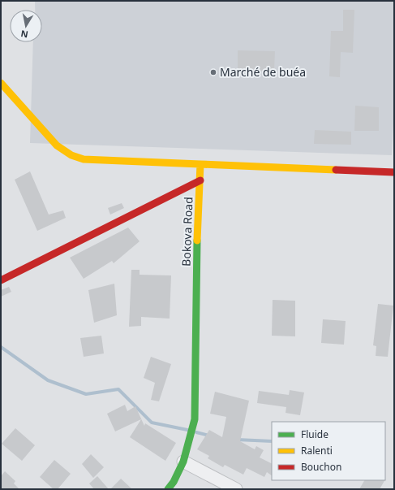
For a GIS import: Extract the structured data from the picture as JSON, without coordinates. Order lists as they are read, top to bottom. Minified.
{"streets":{"street":["Bokova Road"]},"places":["Marché de buéa"],"legend":["Fluide","Ralenti","Bouchon"],"north":"bottom"}
